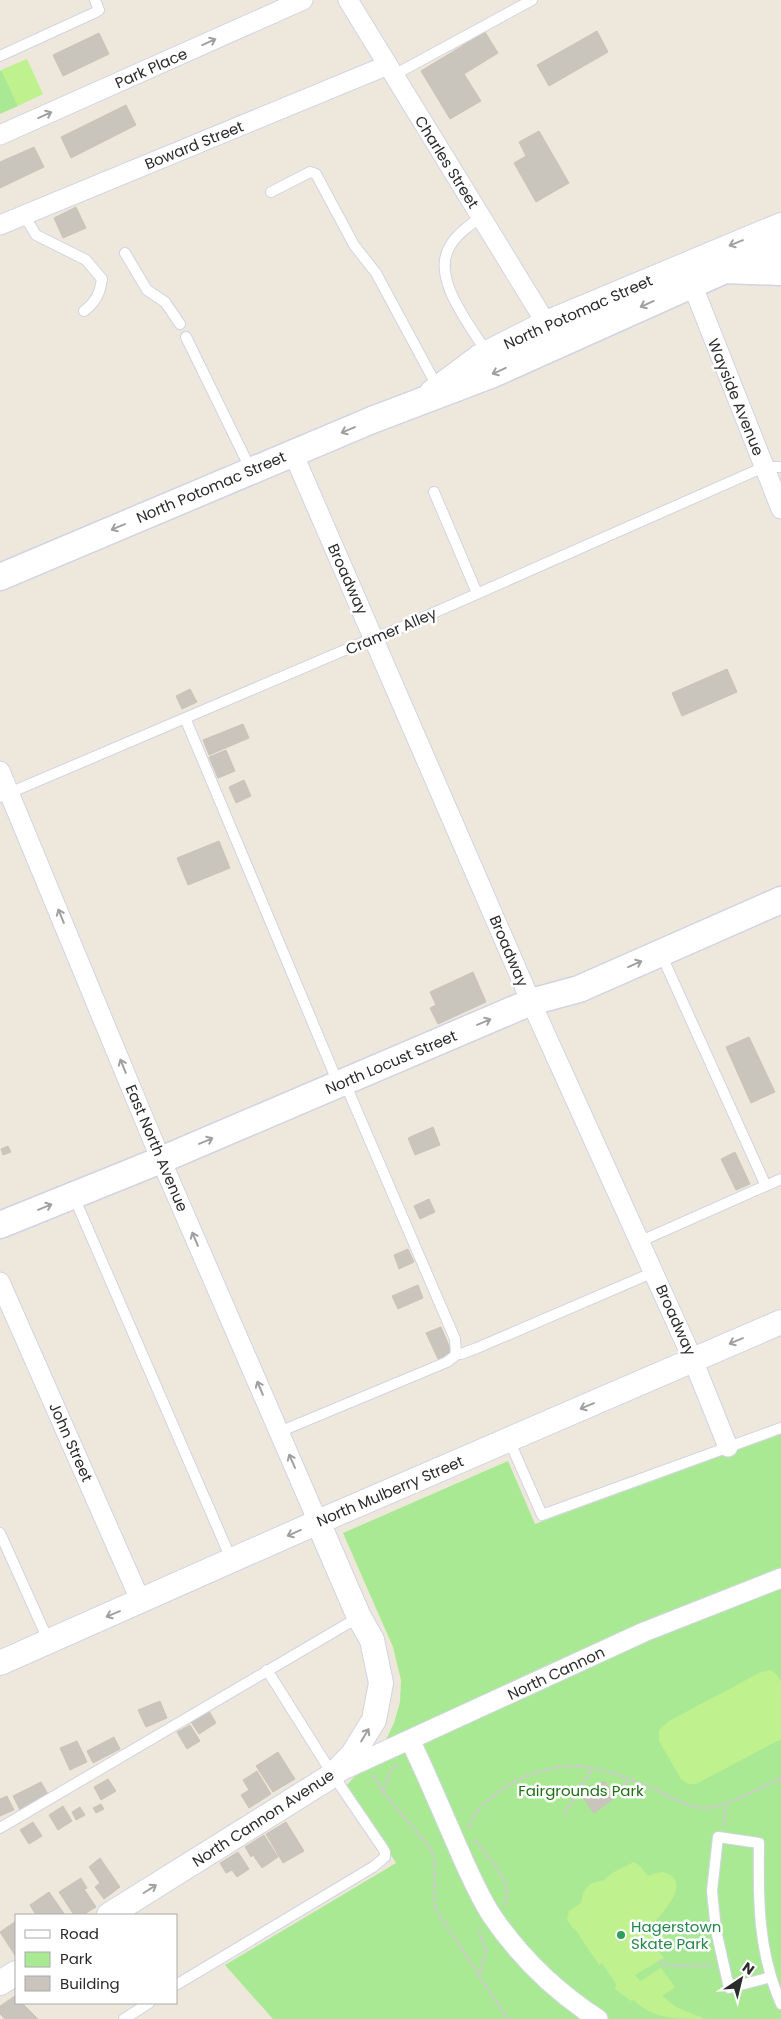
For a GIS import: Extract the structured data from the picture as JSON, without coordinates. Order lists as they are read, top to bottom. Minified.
{"streets":{"main road":["North Potomac Street","North Locust Street"],"street":["Park Place","Boward Street","Charles Street","Wayside Avenue","Broadway","East North Avenue","John Street","North Mulberry Street","North Cannon","North Cannon Avenue"],"lane":["Cramer Alley"]},"crossings":[["Boward Street","Charles Street"],["Charles Street","North Potomac Street"],["North Potomac Street","Wayside Avenue"],["North Potomac Street","Broadway"],["Wayside Avenue","Cramer Alley"],["Broadway","Cramer Alley"],["Broadway","North Locust Street"],["Broadway","North Mulberry Street"],["Cramer Alley","East North Avenue"],["North Locust Street","East North Avenue"],["East North Avenue","North Mulberry Street"],["East North Avenue","North Cannon Avenue"],["John Street","North Mulberry Street"],["North Mulberry Street","North Cannon Avenue"],["North Cannon","North Cannon Avenue"]],"one_way":["Park Place","North Potomac Street","North Locust Street","East North Avenue","North Mulberry Street","North Cannon Avenue"],"parks":["Fairgrounds Park"],"places":["Hagerstown Skate Park"],"legend":["Road","Park","Building"],"north":"top right"}
